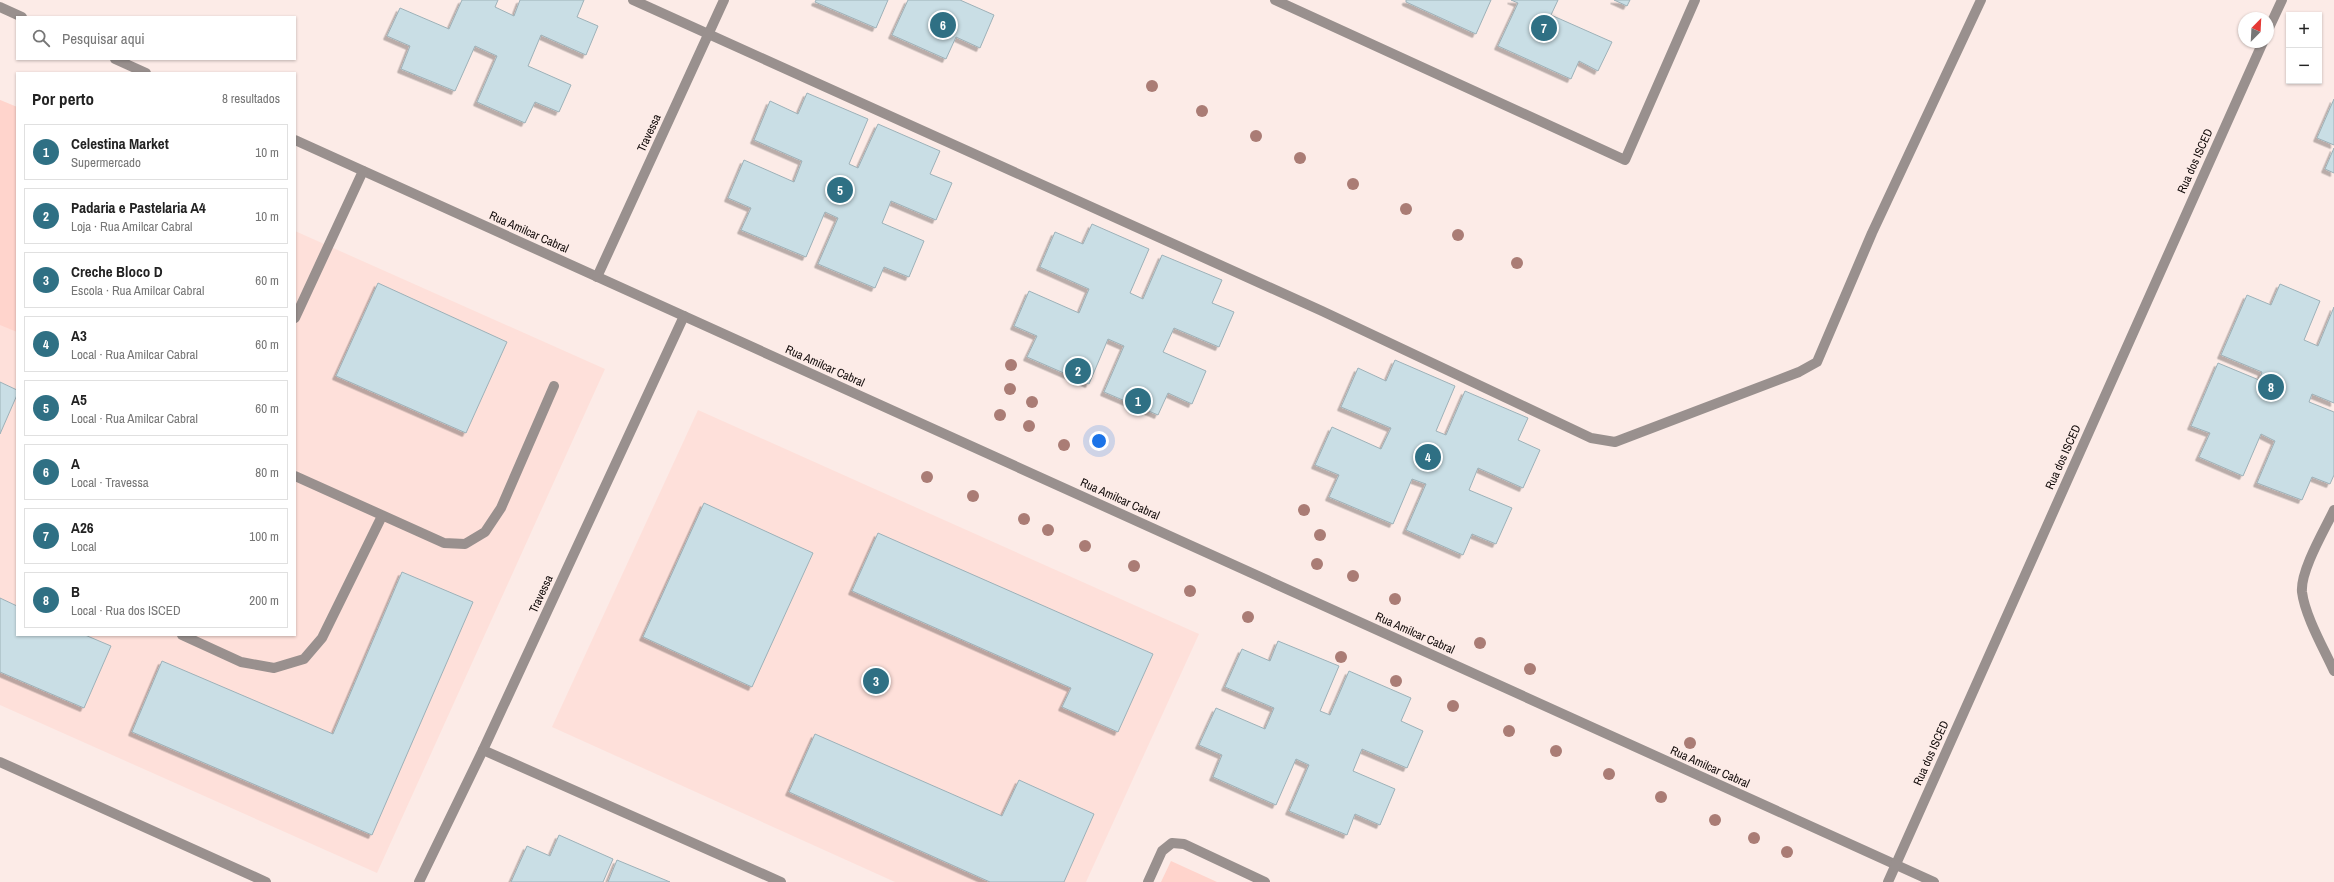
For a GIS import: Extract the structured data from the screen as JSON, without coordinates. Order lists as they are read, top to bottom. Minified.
{"streets":{"street":["Travessa","Rua dos ISCED","Rua Amilcar Cabral"]},"crossings":[["Travessa","Rua Amilcar Cabral"],["Rua dos ISCED","Rua Amilcar Cabral"]],"north":"top right","page":{"pins":["6","7","5","2","8","1","4","3"],"map_buttons":["+","−"],"search":"Pesquisar aqui","heading":["Por perto","8 resultados"],"list":[{"mark":"1","name":"Celestina Market","note":"Supermercado","value":"10 m"},{"mark":"2","name":"Padaria e Pastelaria A4","note":"Loja · Rua Amilcar Cabral","value":"10 m"},{"mark":"3","name":"Creche Bloco D","note":"Escola · Rua Amilcar Cabral","value":"60 m"},{"mark":"4","name":"A3","note":"Local · Rua Amilcar Cabral","value":"60 m"},{"mark":"5","name":"A5","note":"Local · Rua Amilcar Cabral","value":"60 m"},{"mark":"6","name":"A","note":"Local · Travessa","value":"80 m"},{"mark":"7","name":"A26","note":"Local","value":"100 m"},{"mark":"8","name":"B","note":"Local · Rua dos ISCED","value":"200 m"}]}}
